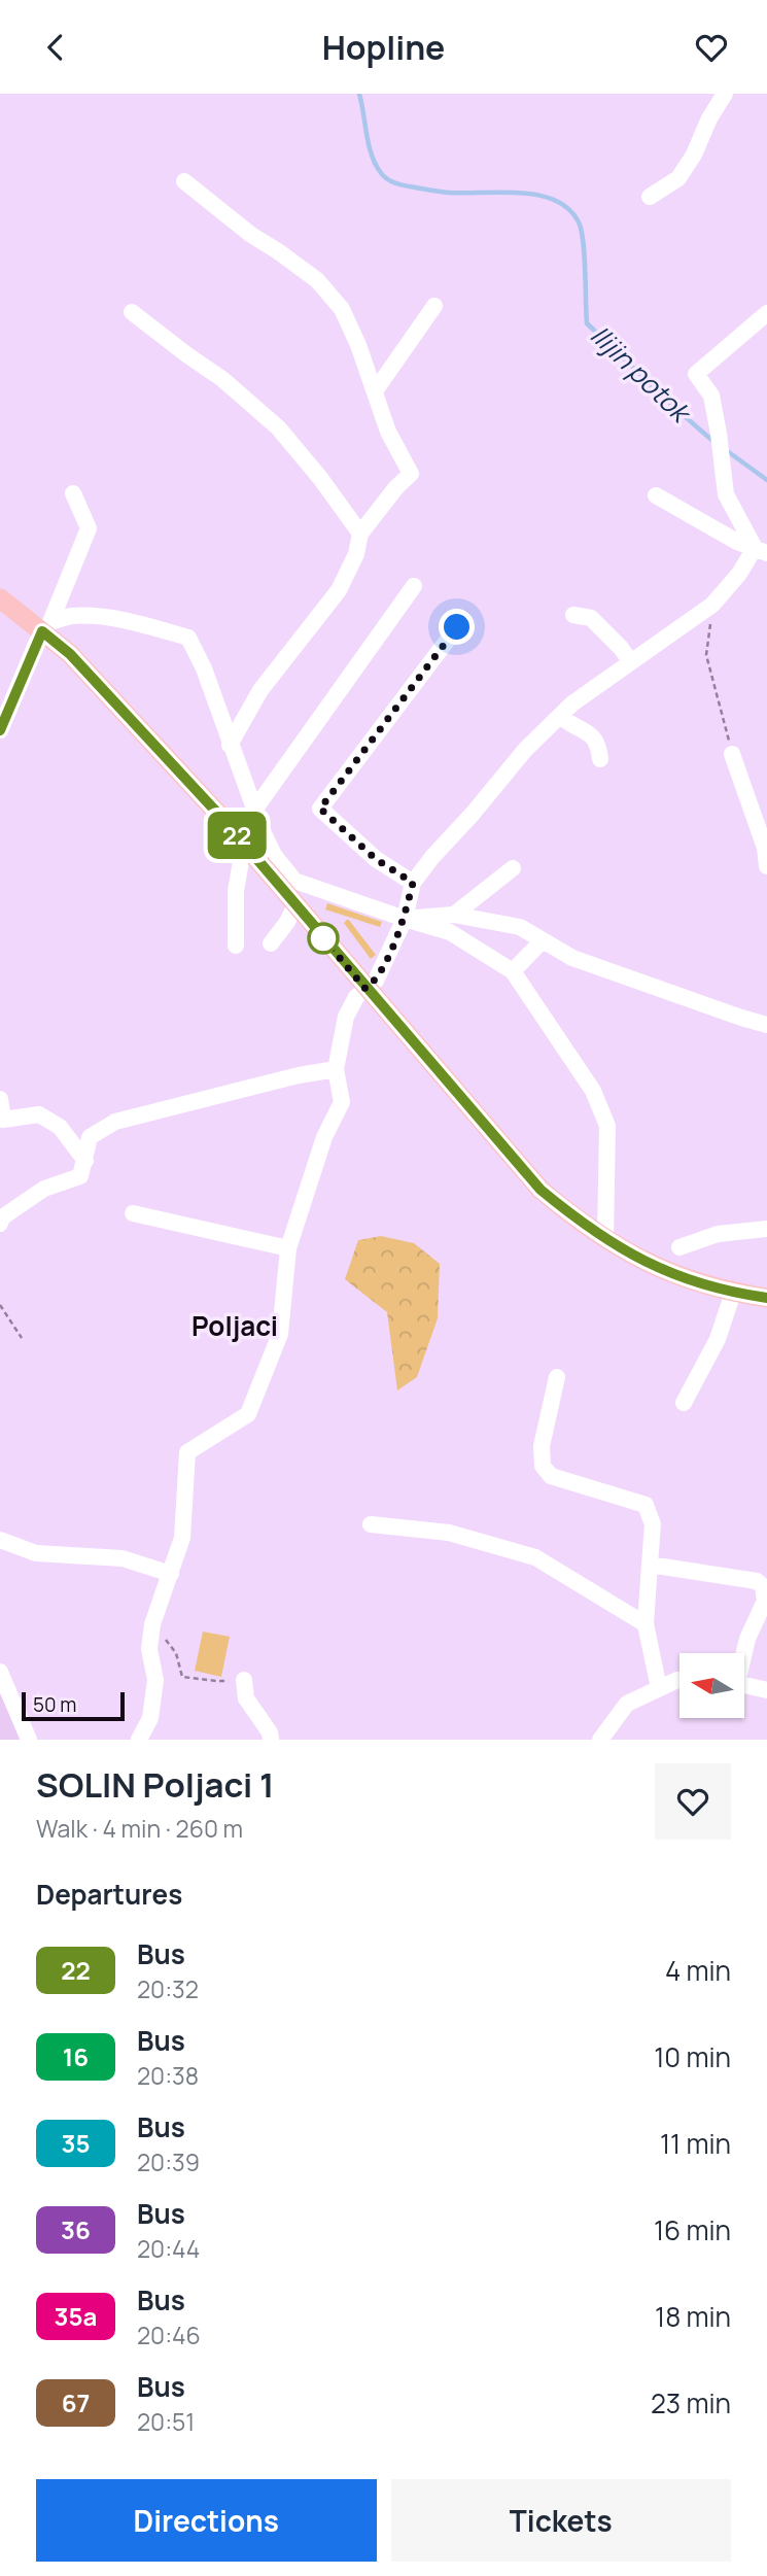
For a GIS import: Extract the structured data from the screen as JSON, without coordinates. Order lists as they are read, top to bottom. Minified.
{"districts":["Poljaci"],"water":["Ilijin potok"],"lines":["bus line 22"],"scale_bar":"50 m","north":"left","page":{"header":"Hopline","on_map":"22","scale":"50 m","heading":[["SOLIN Poljaci 1","Walk · 4 min · 260 m"],"Departures"],"list":[{"mark":"22","name":"Bus","note":"20:32","value":"4 min"},{"mark":"16","name":"Bus","note":"20:38","value":"10 min"},{"mark":"35","name":"Bus","note":"20:39","value":"11 min"},{"mark":"36","name":"Bus","note":"20:44","value":"16 min"},{"mark":"35a","name":"Bus","note":"20:46","value":"18 min"},{"mark":"67","name":"Bus","note":"20:51","value":"23 min"}],"buttons":["Directions","Tickets"]}}
